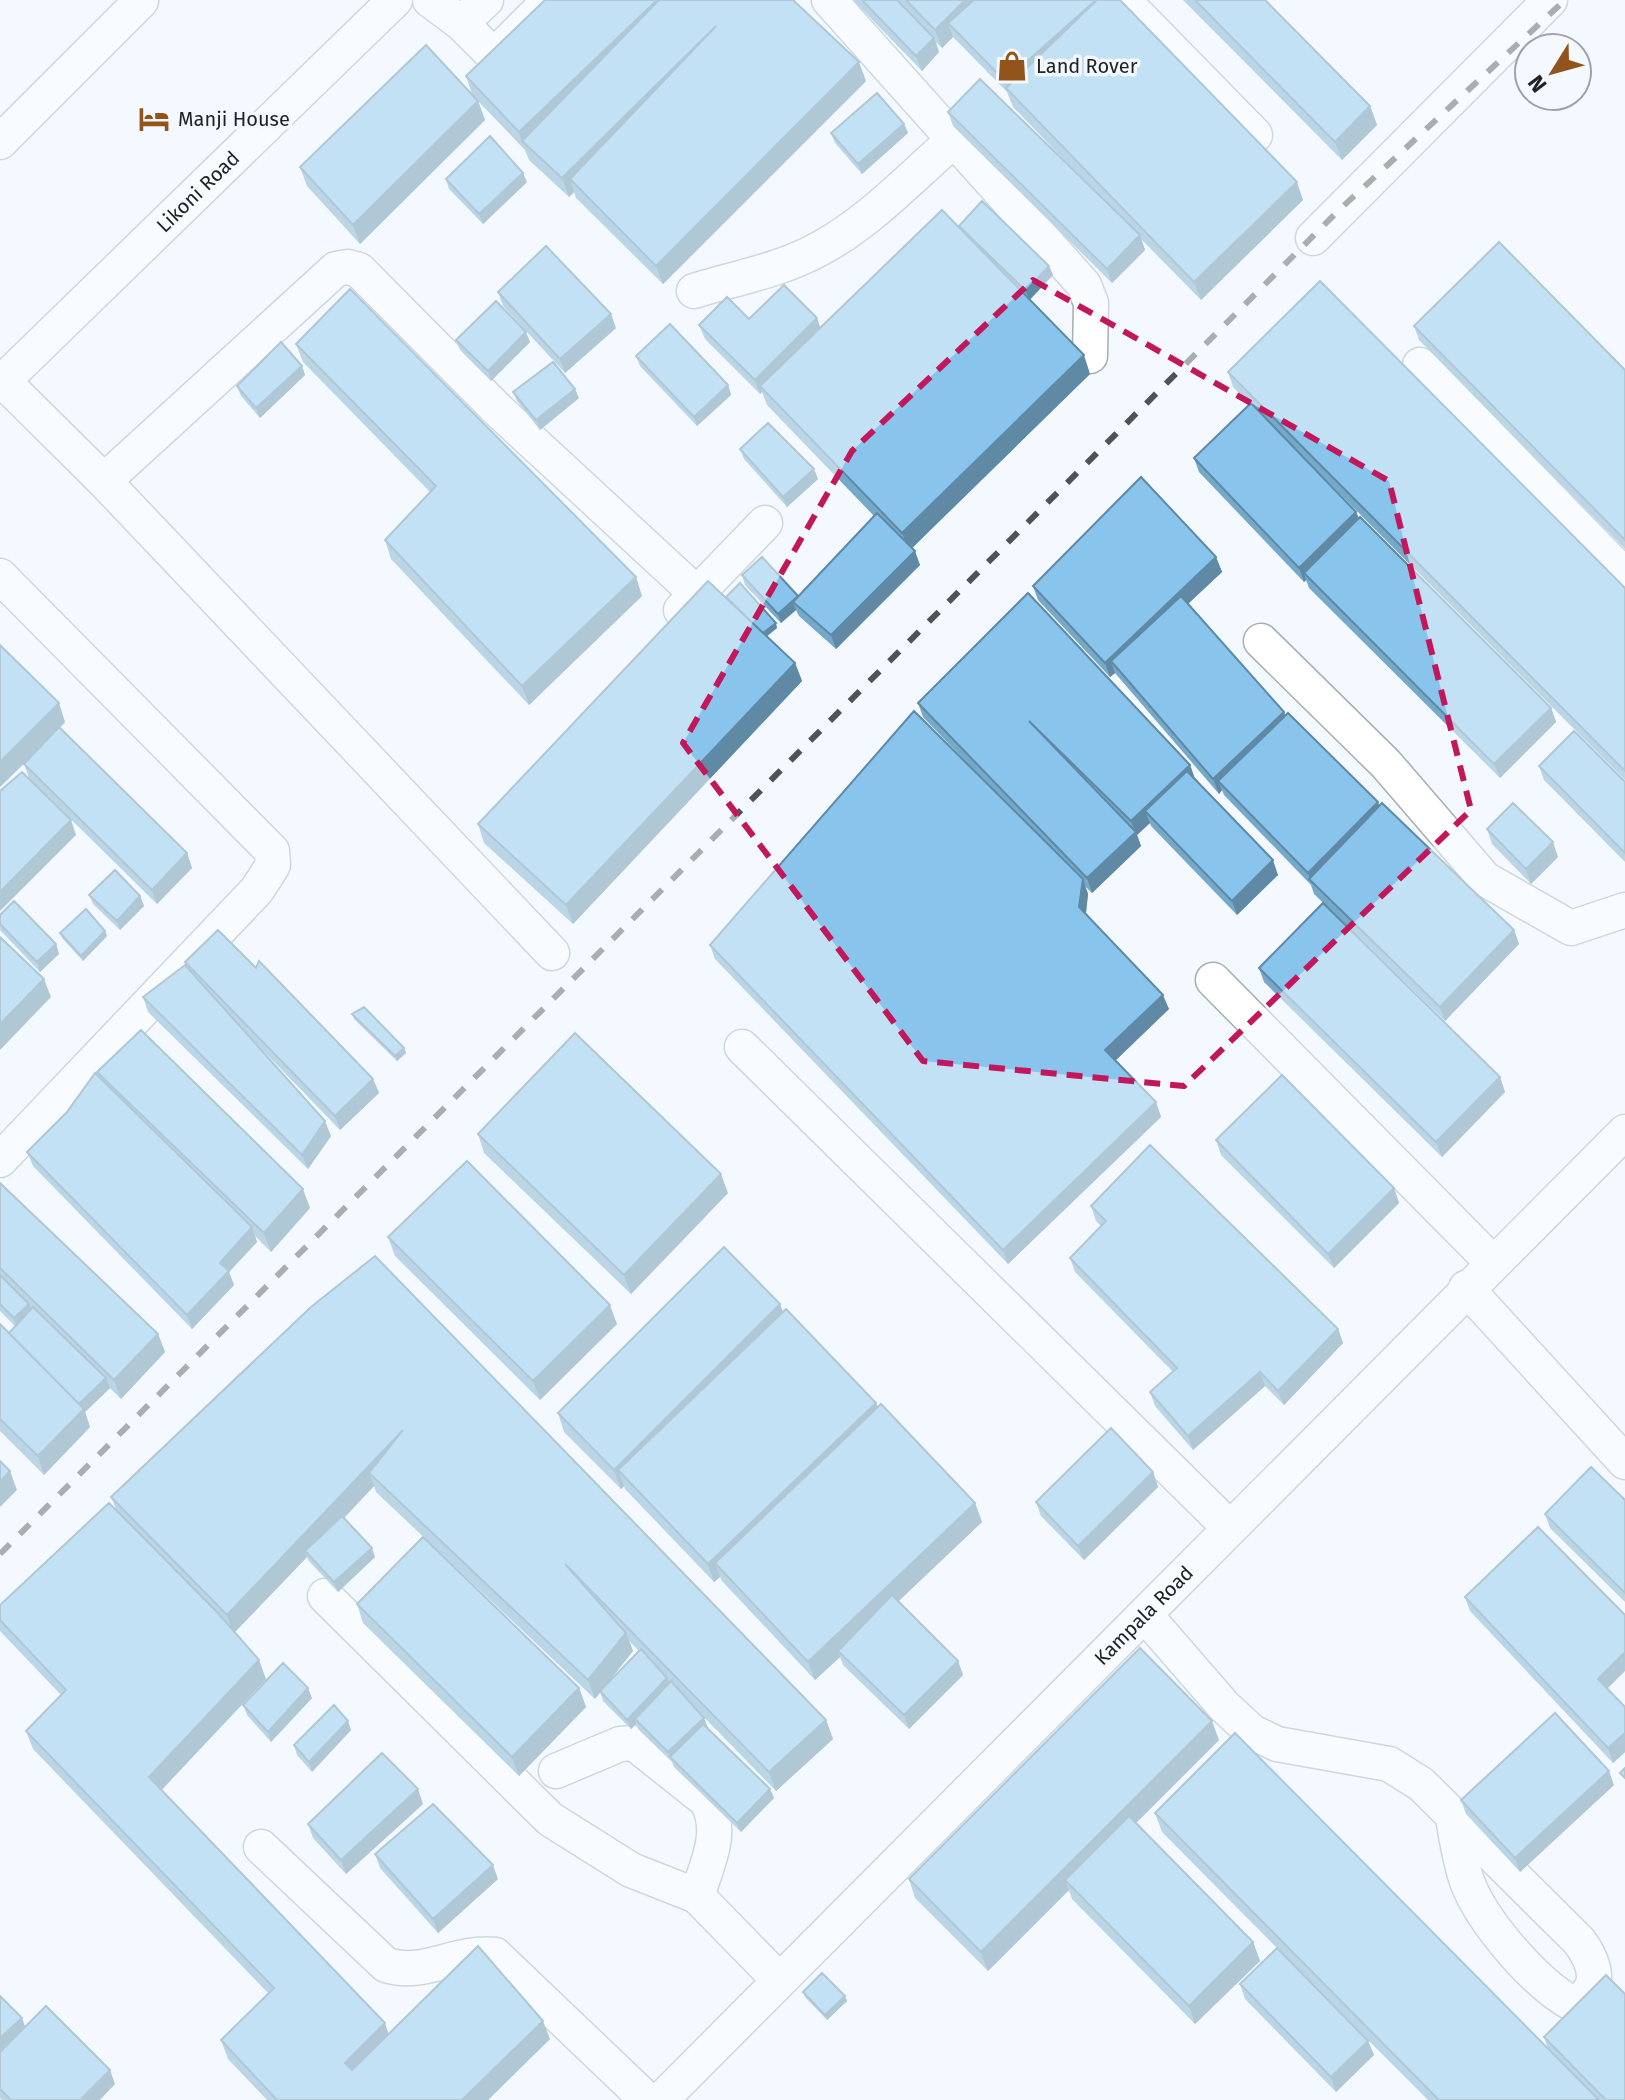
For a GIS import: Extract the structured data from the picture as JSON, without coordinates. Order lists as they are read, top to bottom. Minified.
{"streets":{"street":["Likoni Road","Kampala Road"]},"places":{"shop":["Land Rover"],"hotel":["Manji House"]},"north":"bottom left"}
